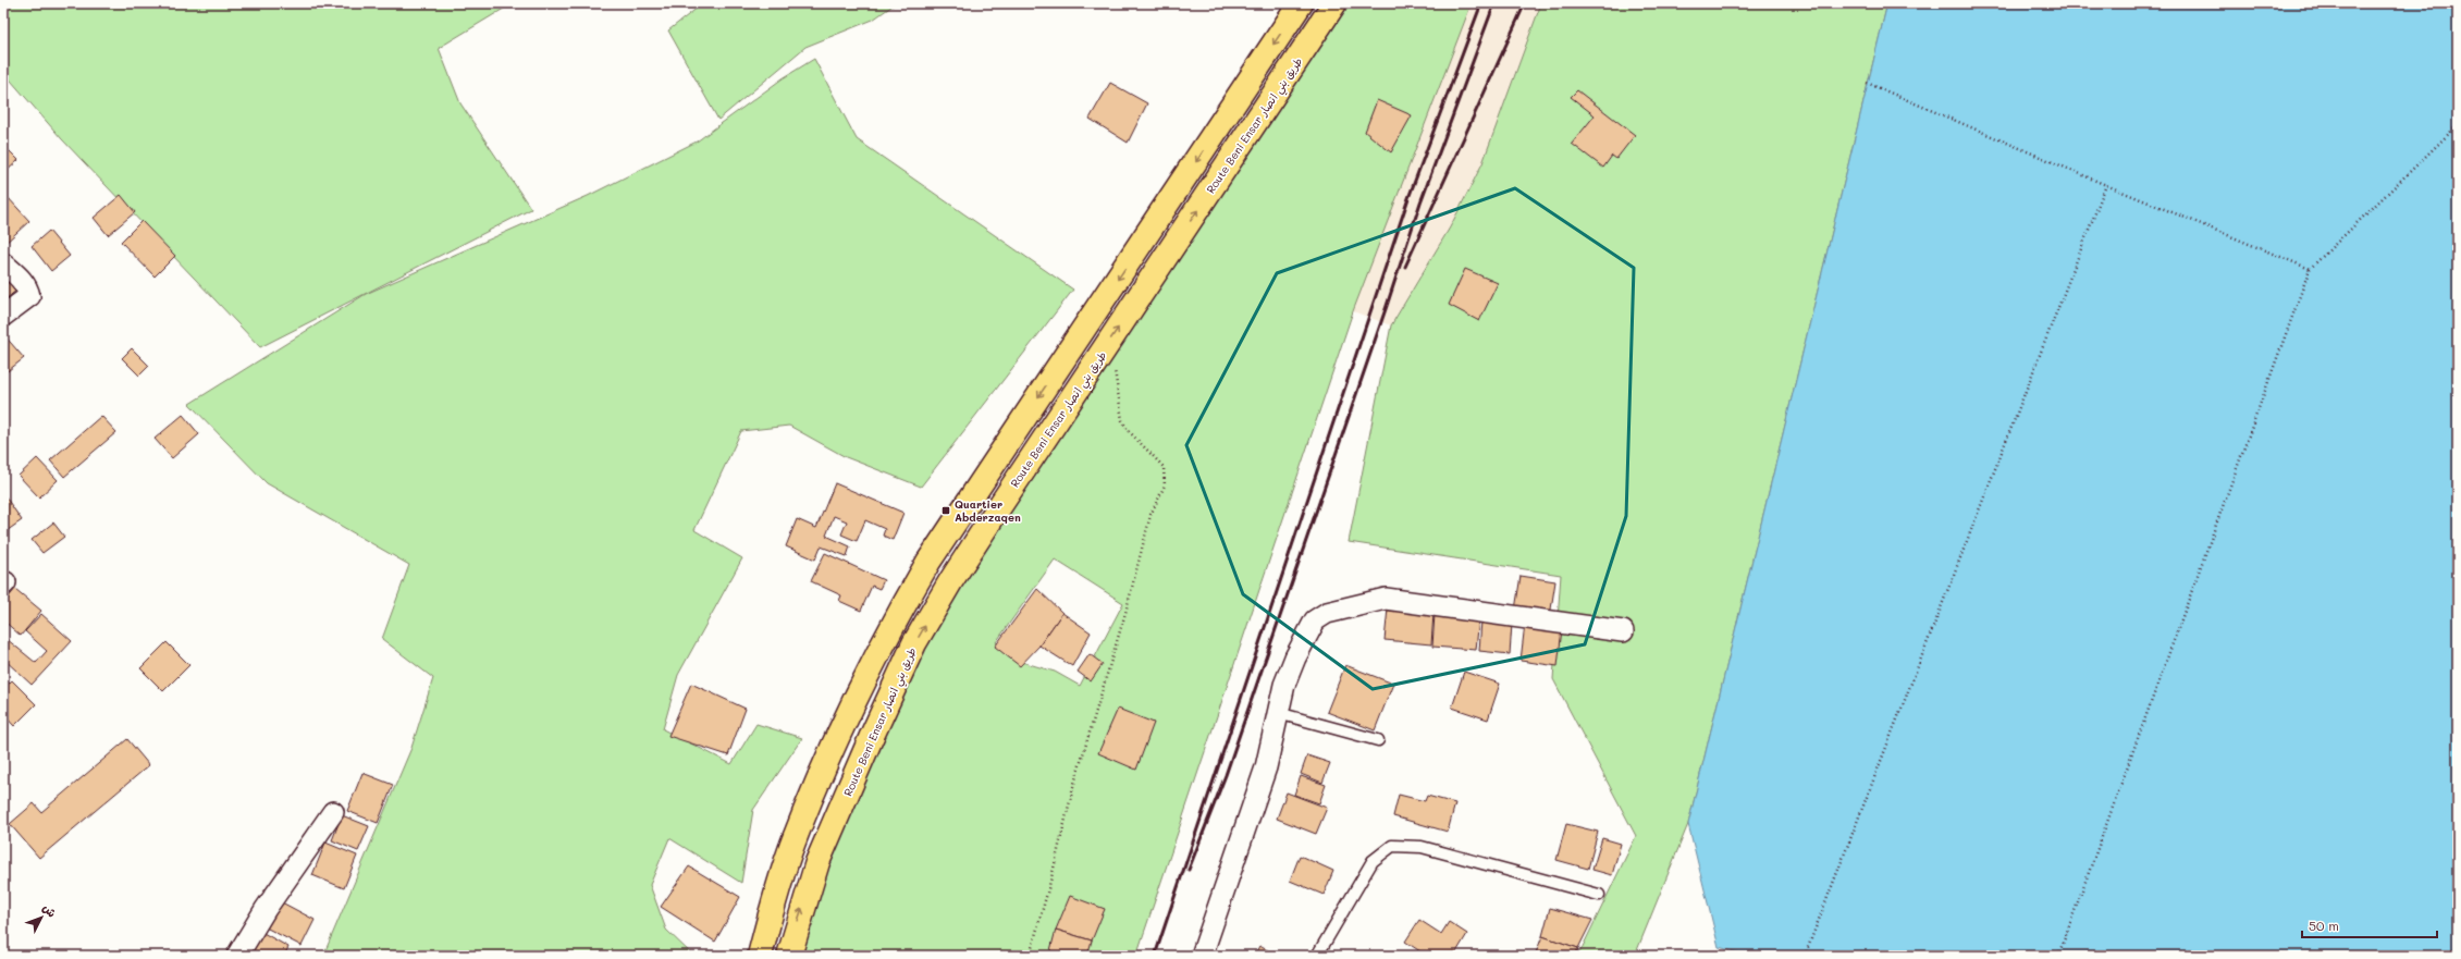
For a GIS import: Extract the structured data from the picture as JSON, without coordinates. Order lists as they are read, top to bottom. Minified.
{"streets":{"highway":["Route Beni Ensar طريق بني انصار"]},"places":{"transit":["Quartier Abderzaqen"]},"scale_bar":"50 m","north":"top right"}
